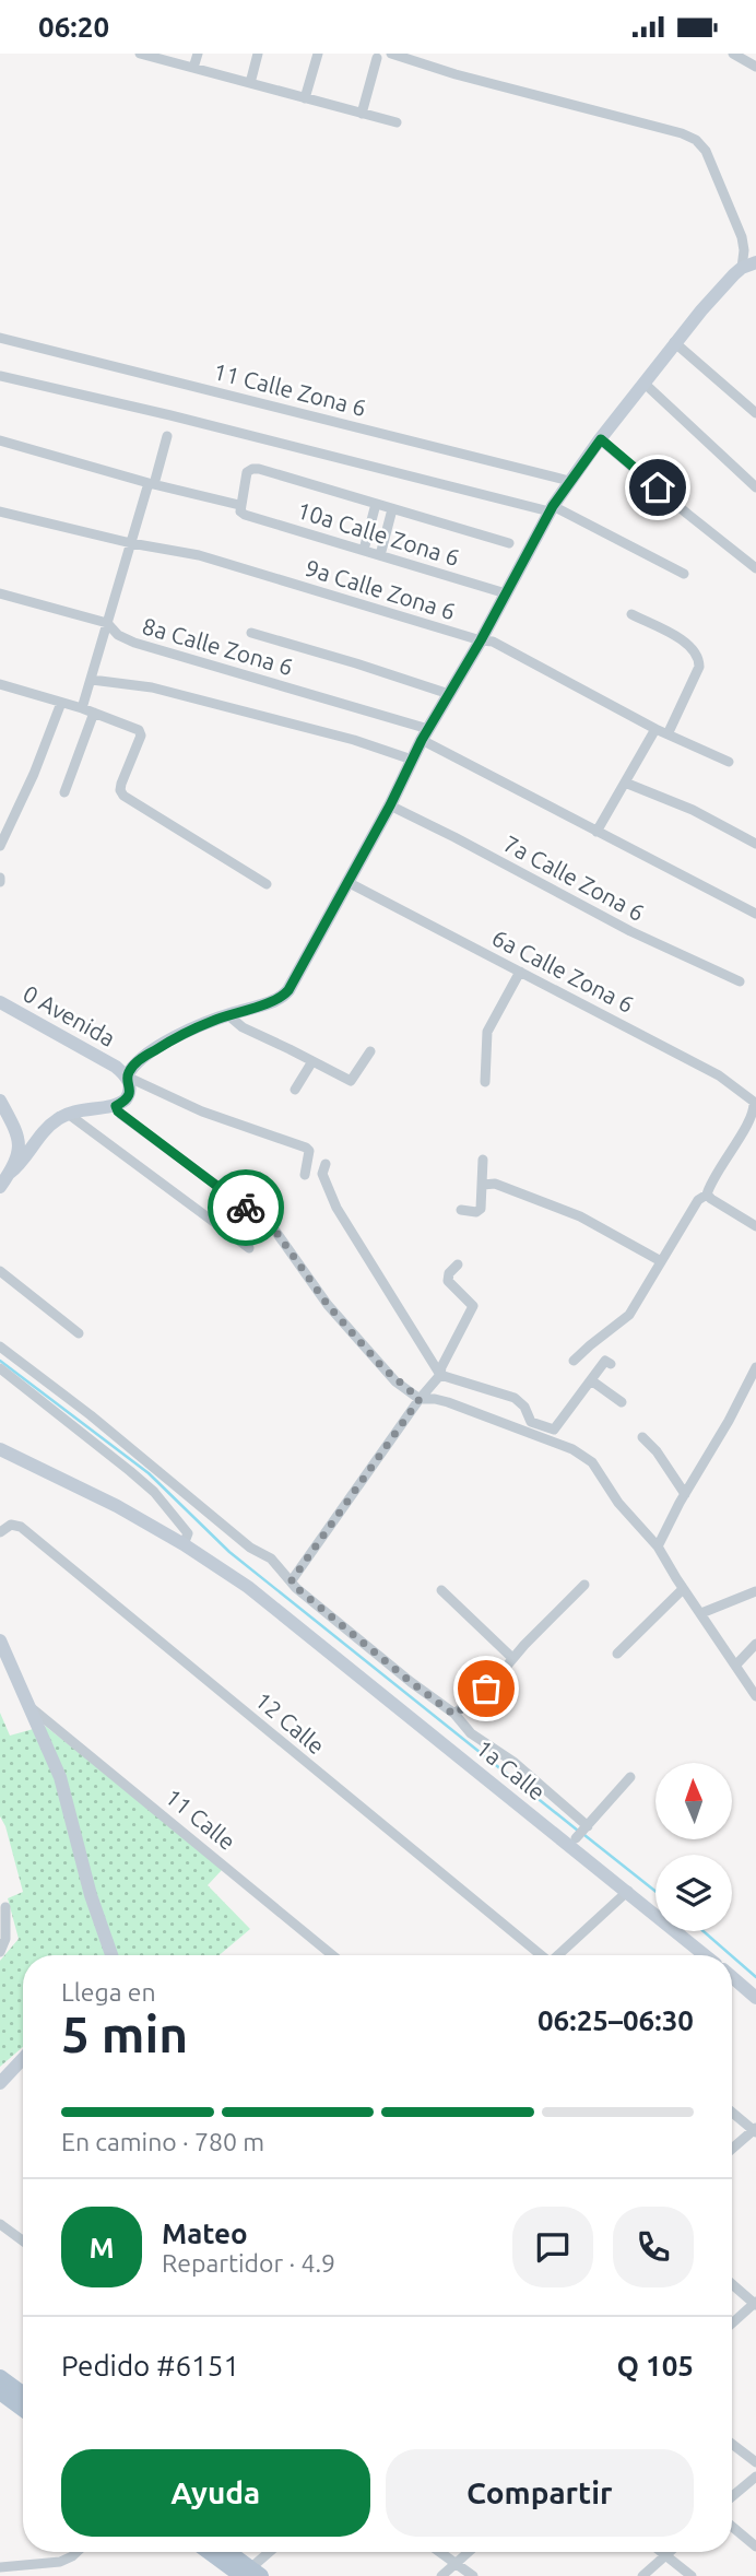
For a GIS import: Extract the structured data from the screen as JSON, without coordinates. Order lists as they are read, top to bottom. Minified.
{"streets":{"street":["11 Calle Zona 6","10a Calle Zona 6","9a Calle Zona 6","8a Calle Zona 6","7a Calle Zona 6","6a Calle Zona 6","0 Avenida","12 Calle","1a Calle","11 Calle"]},"north":"top","page":{"status":"06:20","heading":["5 min","Llega en","06:25–06:30"],"panel":["Mateo","Repartidor · 4.9","Pedido #6151","Q 105"],"bar":"En camino · 780 m","round":"M","buttons":["Ayuda","Compartir"]}}
